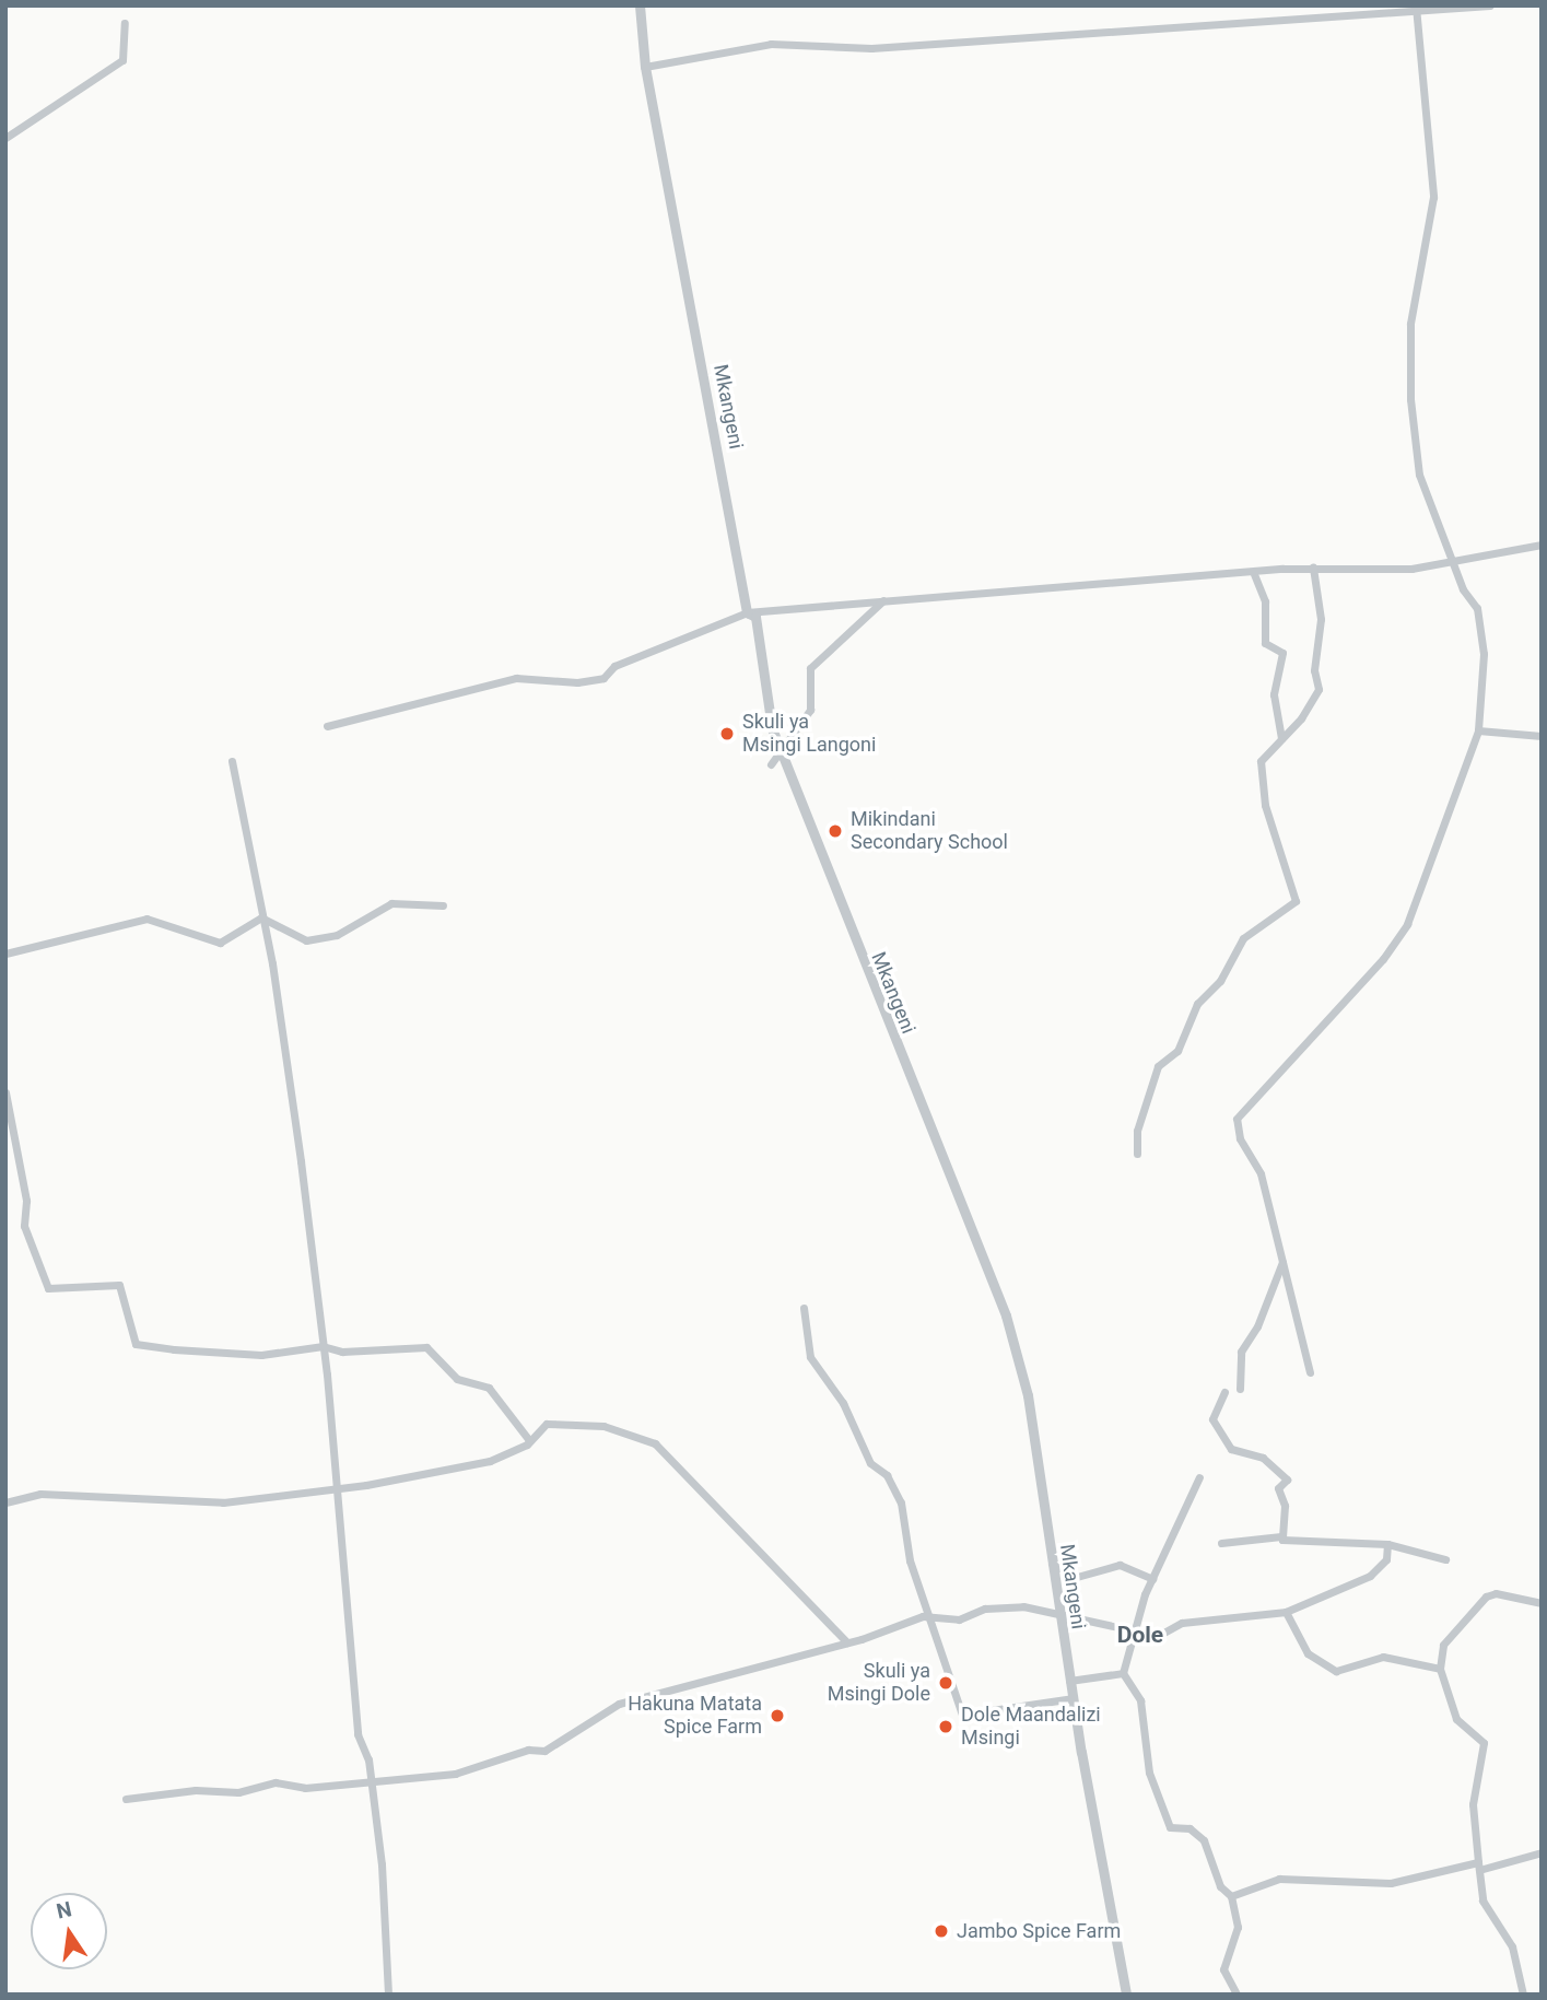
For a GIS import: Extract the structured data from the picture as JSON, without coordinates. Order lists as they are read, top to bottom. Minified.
{"streets":{"street":["Mkangeni"]},"districts":["Dole"],"places":["Skuli ya Msingi Langoni","Mikindani Secondary School","Skuli ya Msingi Dole","Hakuna Matata Spice Farm","Dole Maandalizi Msingi","Jambo Spice Farm"],"north":"top"}
